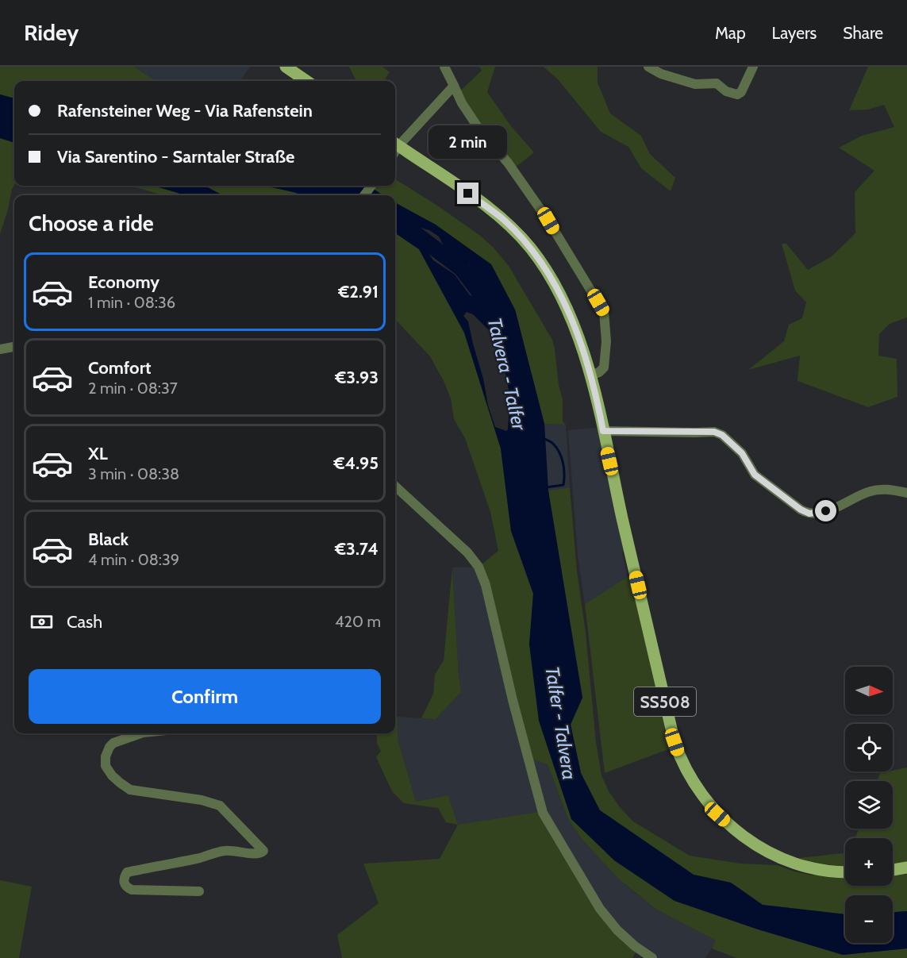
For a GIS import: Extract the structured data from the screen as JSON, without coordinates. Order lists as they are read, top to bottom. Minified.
{"streets":{"main road":["SS508"]},"water":["Talvera - Talfer","Talfer - Talvera"],"north":"right","page":{"header":"Ridey","nav":["Map","Layers","Share"],"banner":["Rafensteiner Weg - Via Rafenstein","Via Sarentino - Sarntaler Straße"],"bubble":"2 min","heading":"Choose a ride","list":[{"name":"Economy","note":"1 min · 08:36","value":"€2.91"},{"name":"Comfort","note":"2 min · 08:37","value":"€3.93"},{"name":"XL","note":"3 min · 08:38","value":"€4.95"},{"name":"Black","note":"4 min · 08:39","value":"€3.74"}],"pay":["Cash","420 m"],"buttons":"Confirm","map_buttons":["+","−"]}}
